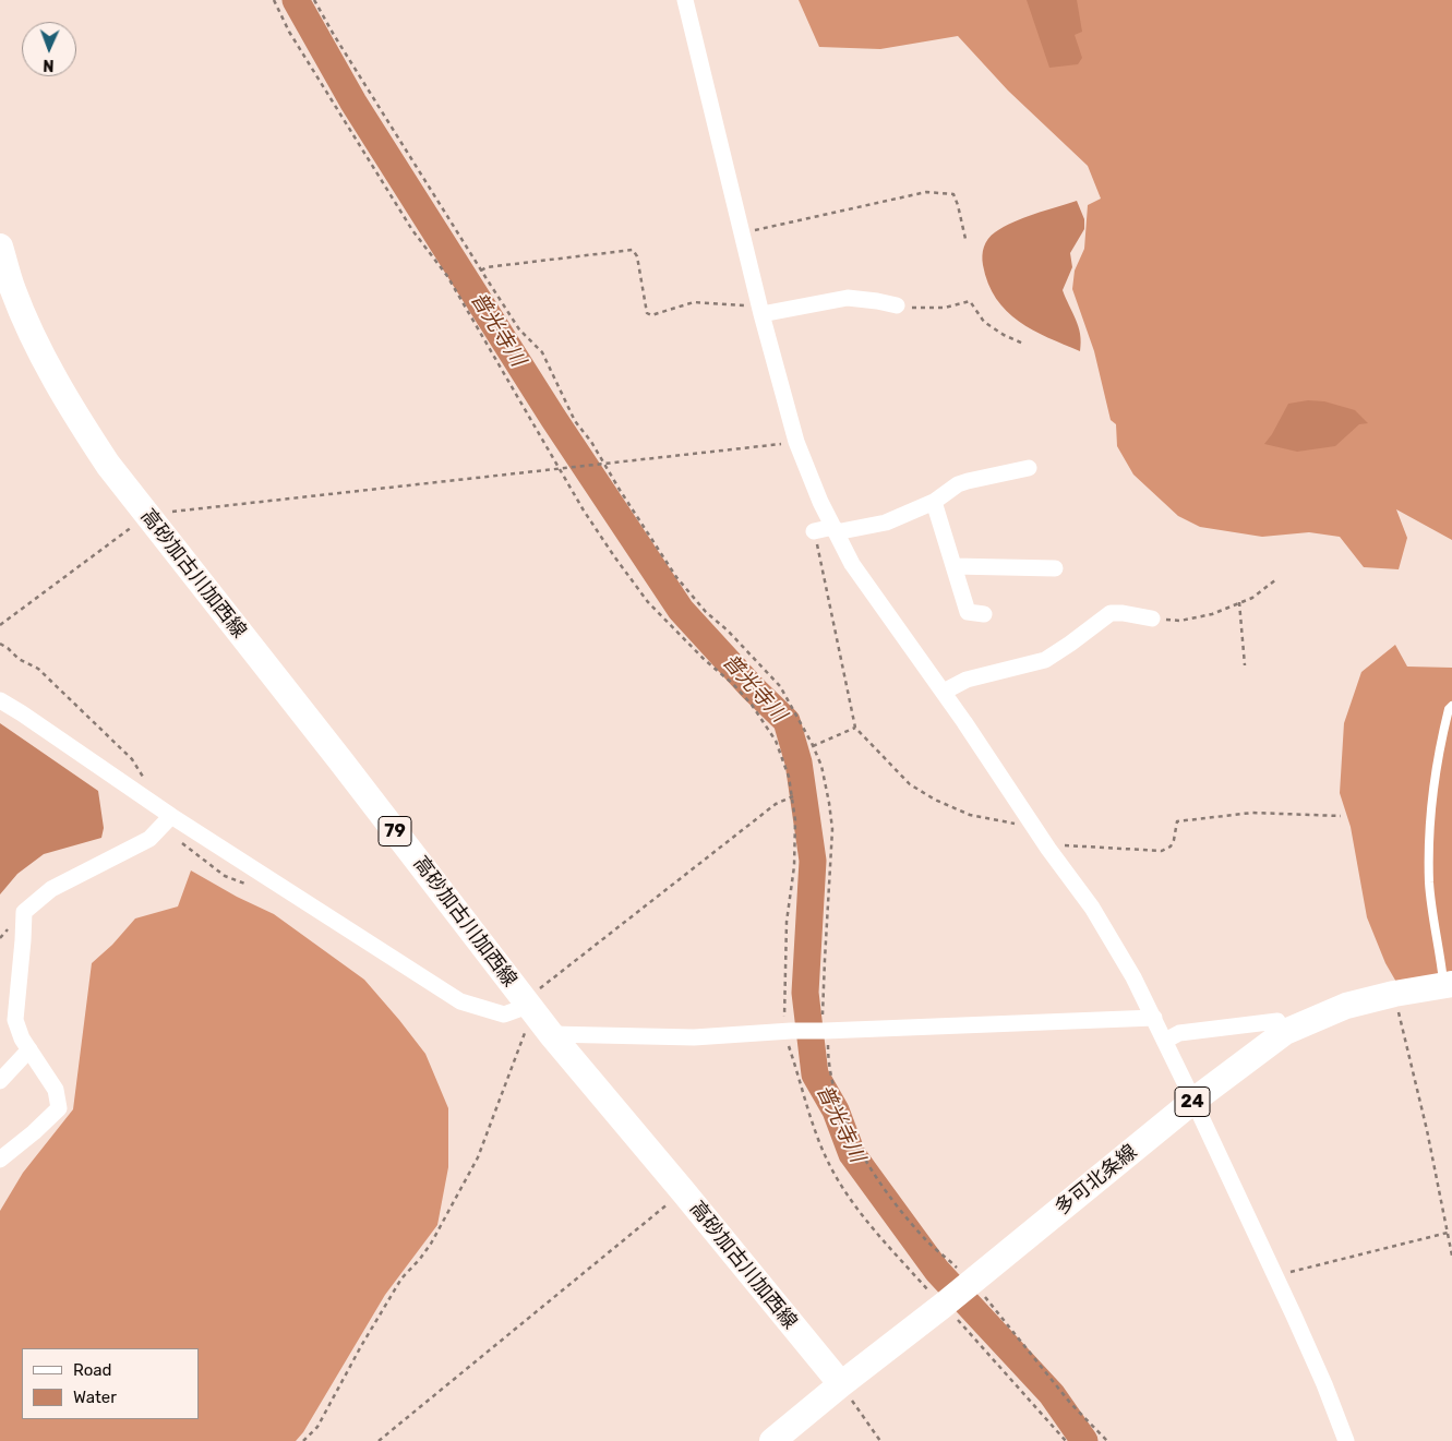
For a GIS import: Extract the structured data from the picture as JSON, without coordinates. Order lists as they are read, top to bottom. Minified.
{"streets":{"main road":["高砂加古川加西線","79","24","多可北条線"]},"crossings":[["高砂加古川加西線","多可北条線"]],"water":["普光寺川"],"legend":["Road","Water"],"north":"bottom"}
